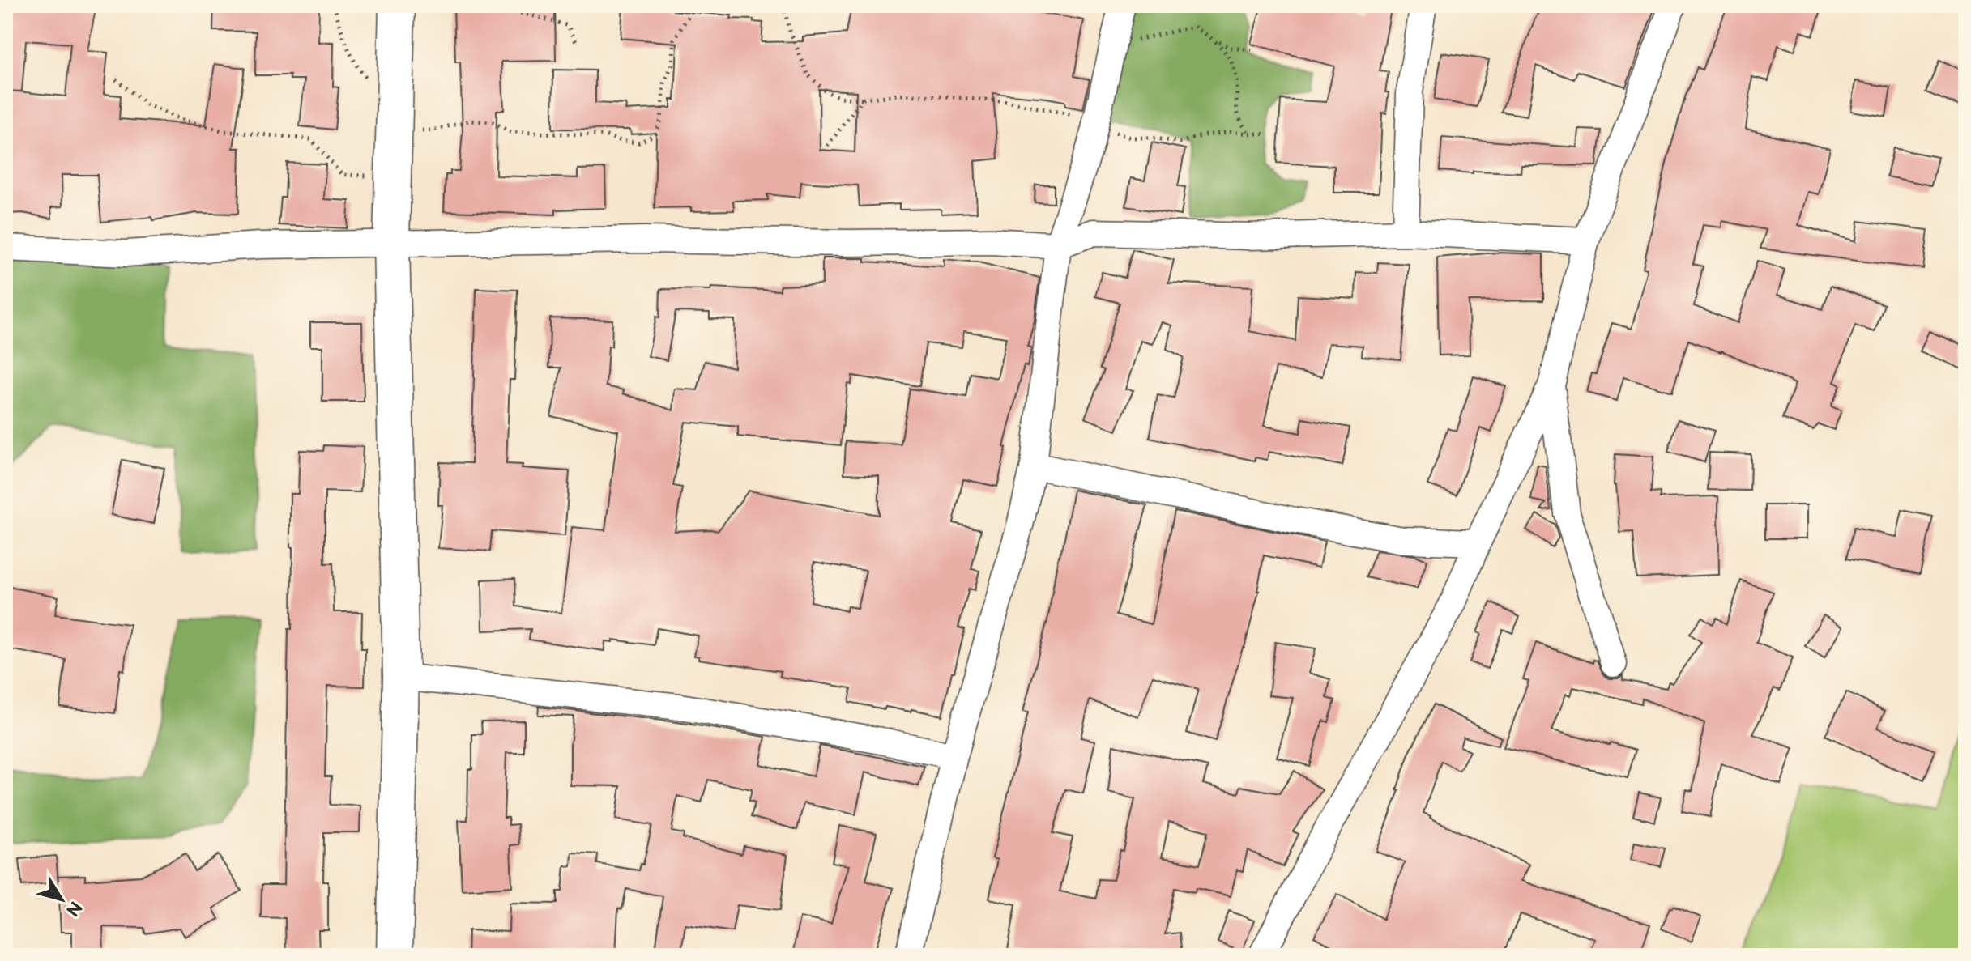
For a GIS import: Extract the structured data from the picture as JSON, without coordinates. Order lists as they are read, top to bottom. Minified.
{"north":"bottom right"}
